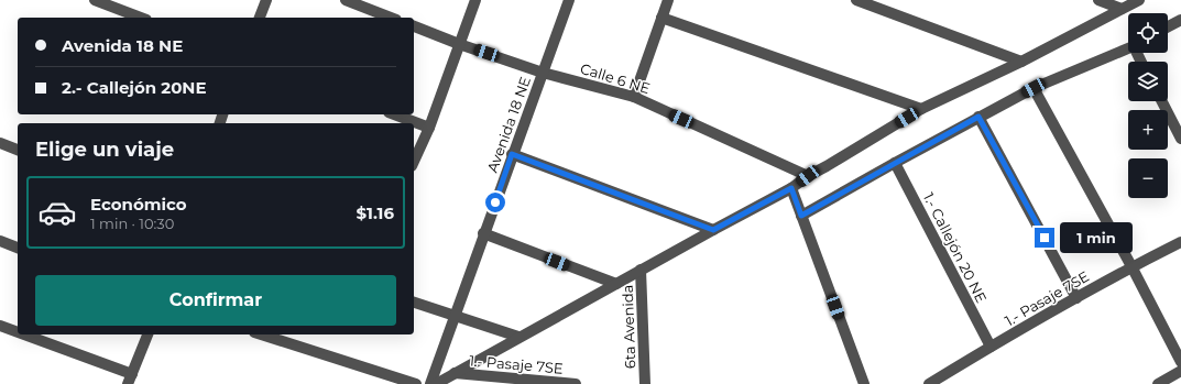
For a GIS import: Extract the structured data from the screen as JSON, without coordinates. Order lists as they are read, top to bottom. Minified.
{"streets":{"street":["Calle 6 NE","Avenida 18 NE","1.- Callejón 20 NE","1.- Pasaje 7SE","6ta Avenida"]},"crossings":[["Calle 6 NE","Avenida 18 NE"],["1.- Callejón 20 NE","1.- Pasaje 7SE"]],"page":{"map_buttons":["+","−"],"banner":["Avenida 18 NE","2.- Callejón 20NE"],"heading":"Elige un viaje","list":[{"name":"Económico","note":"1 min · 10:30","value":"$1.16"}],"bubble":"1 min","buttons":"Confirmar"}}
